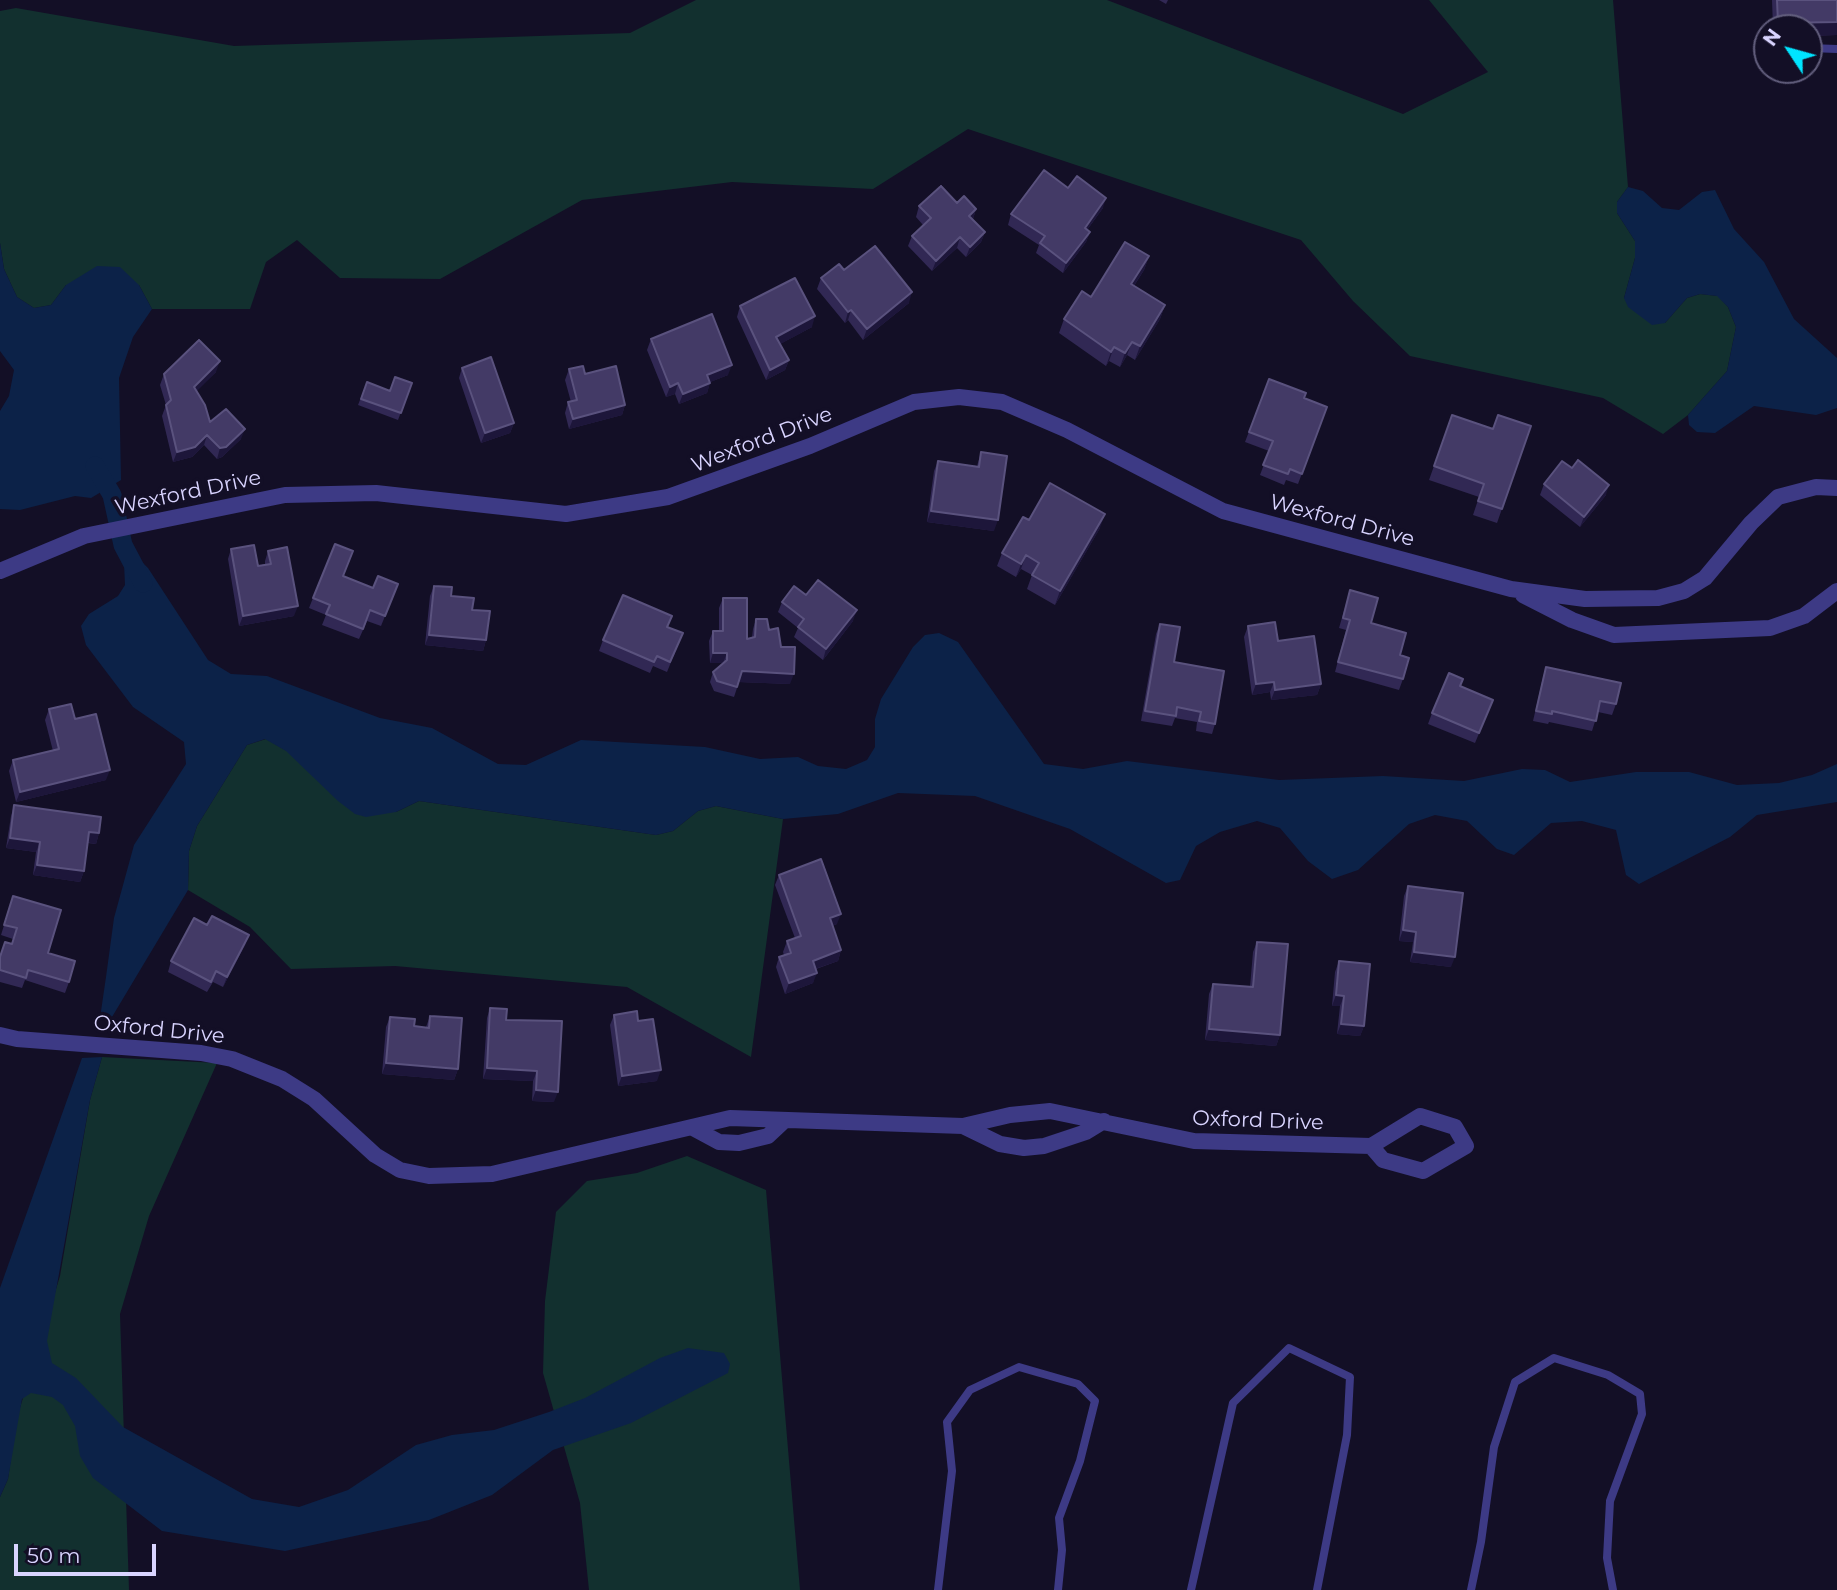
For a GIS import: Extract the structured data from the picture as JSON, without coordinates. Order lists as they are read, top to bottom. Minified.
{"streets":{"street":["Wexford Drive","Oxford Drive"]},"scale_bar":"50 m","north":"top left"}
